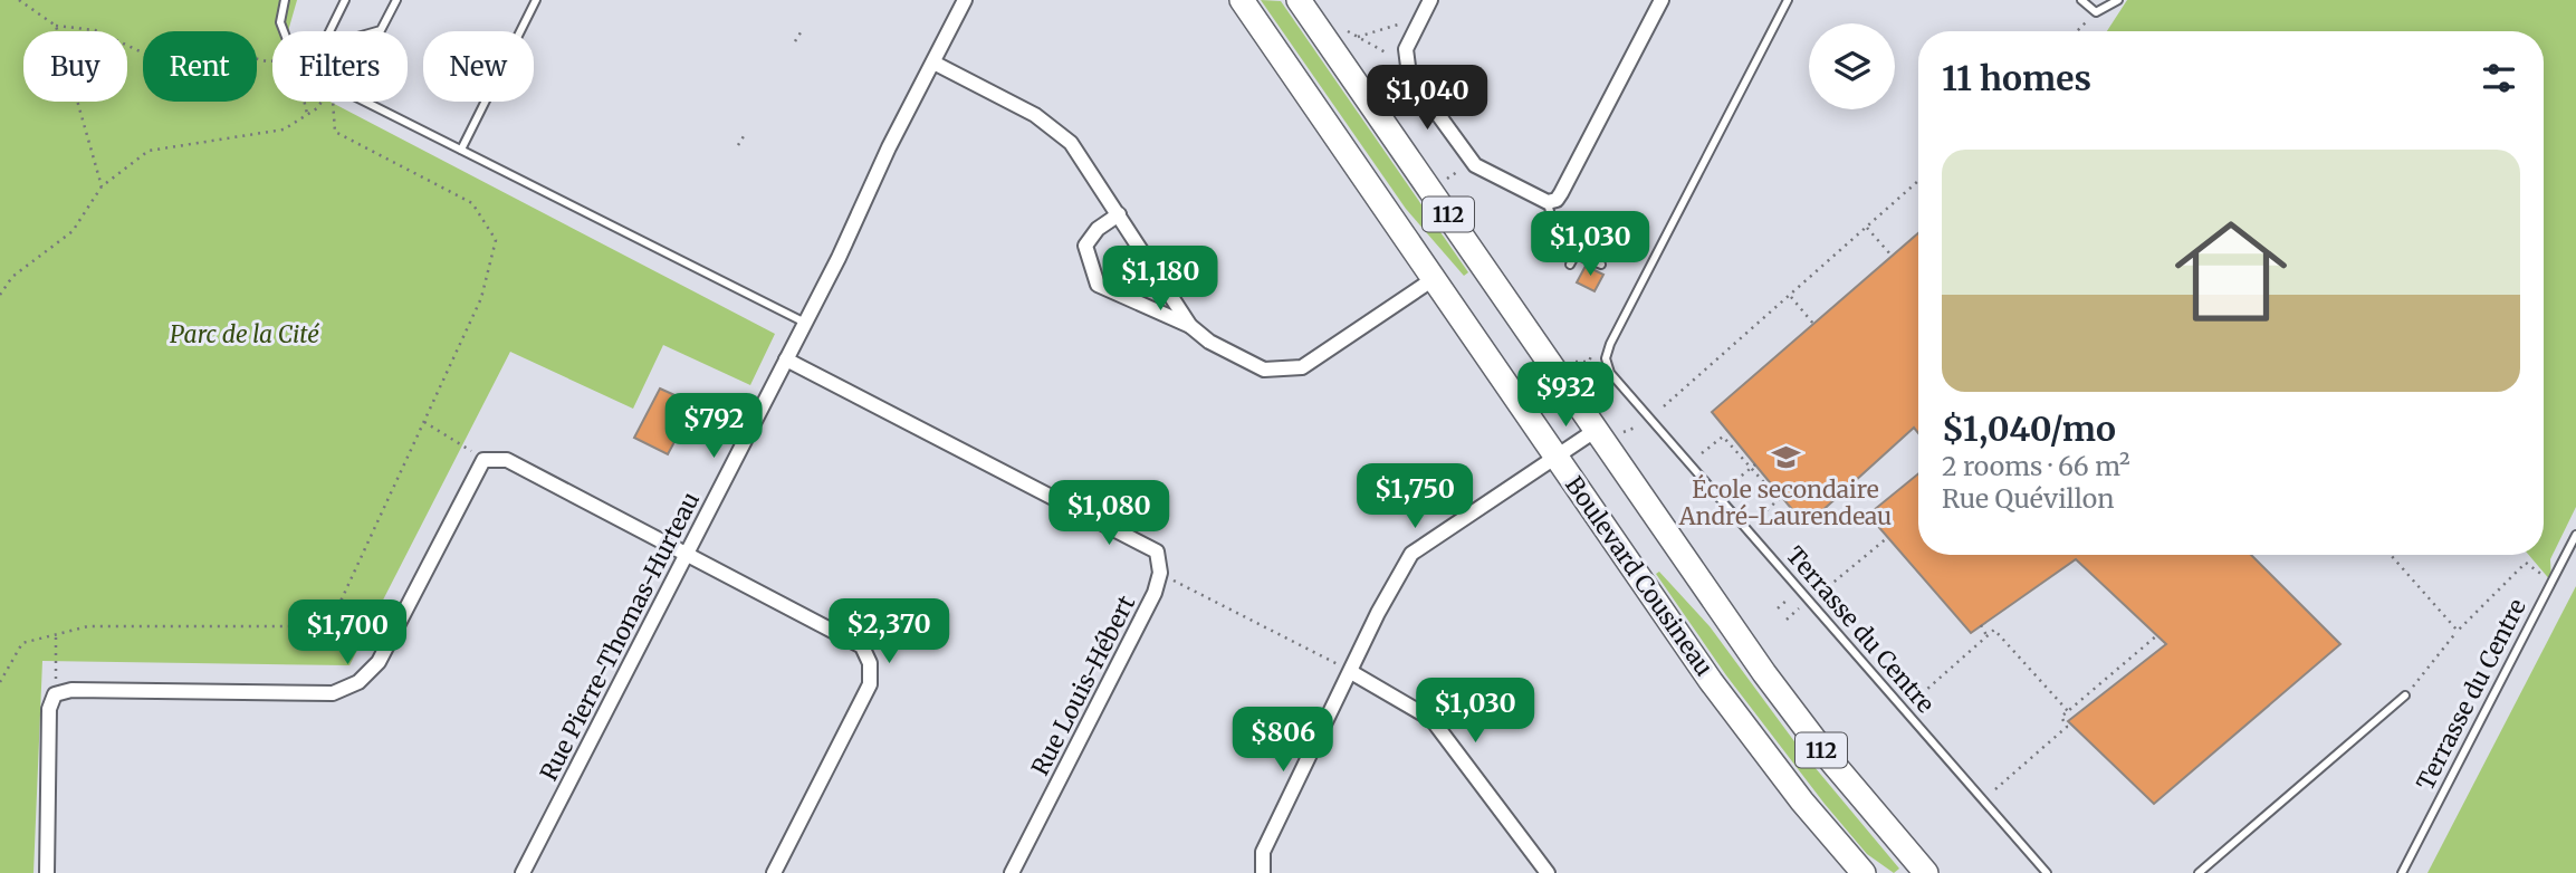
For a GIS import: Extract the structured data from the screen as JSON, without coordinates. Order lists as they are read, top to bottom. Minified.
{"streets":{"main road":["112","Boulevard Cousineau"],"street":["Rue Pierre-Thomas-Hurteau","Rue Louis-Hébert"],"lane":["Terrasse du Centre"]},"parks":["Parc de la Cité"],"places":{"school or university":["École secondaire André-Laurendeau"]},"page":{"chip":["Buy","Rent","Filters","New"],"heading":"11 homes","price":["$1,040","$1,030","$1,180","$932","$792","$1,750","$1,080","$2,370","$1,700","$1,030","$806"],"list":[{"name":"$1,040/mo","note":"2 rooms · 66 m² · Rue Quévillon"}]}}
